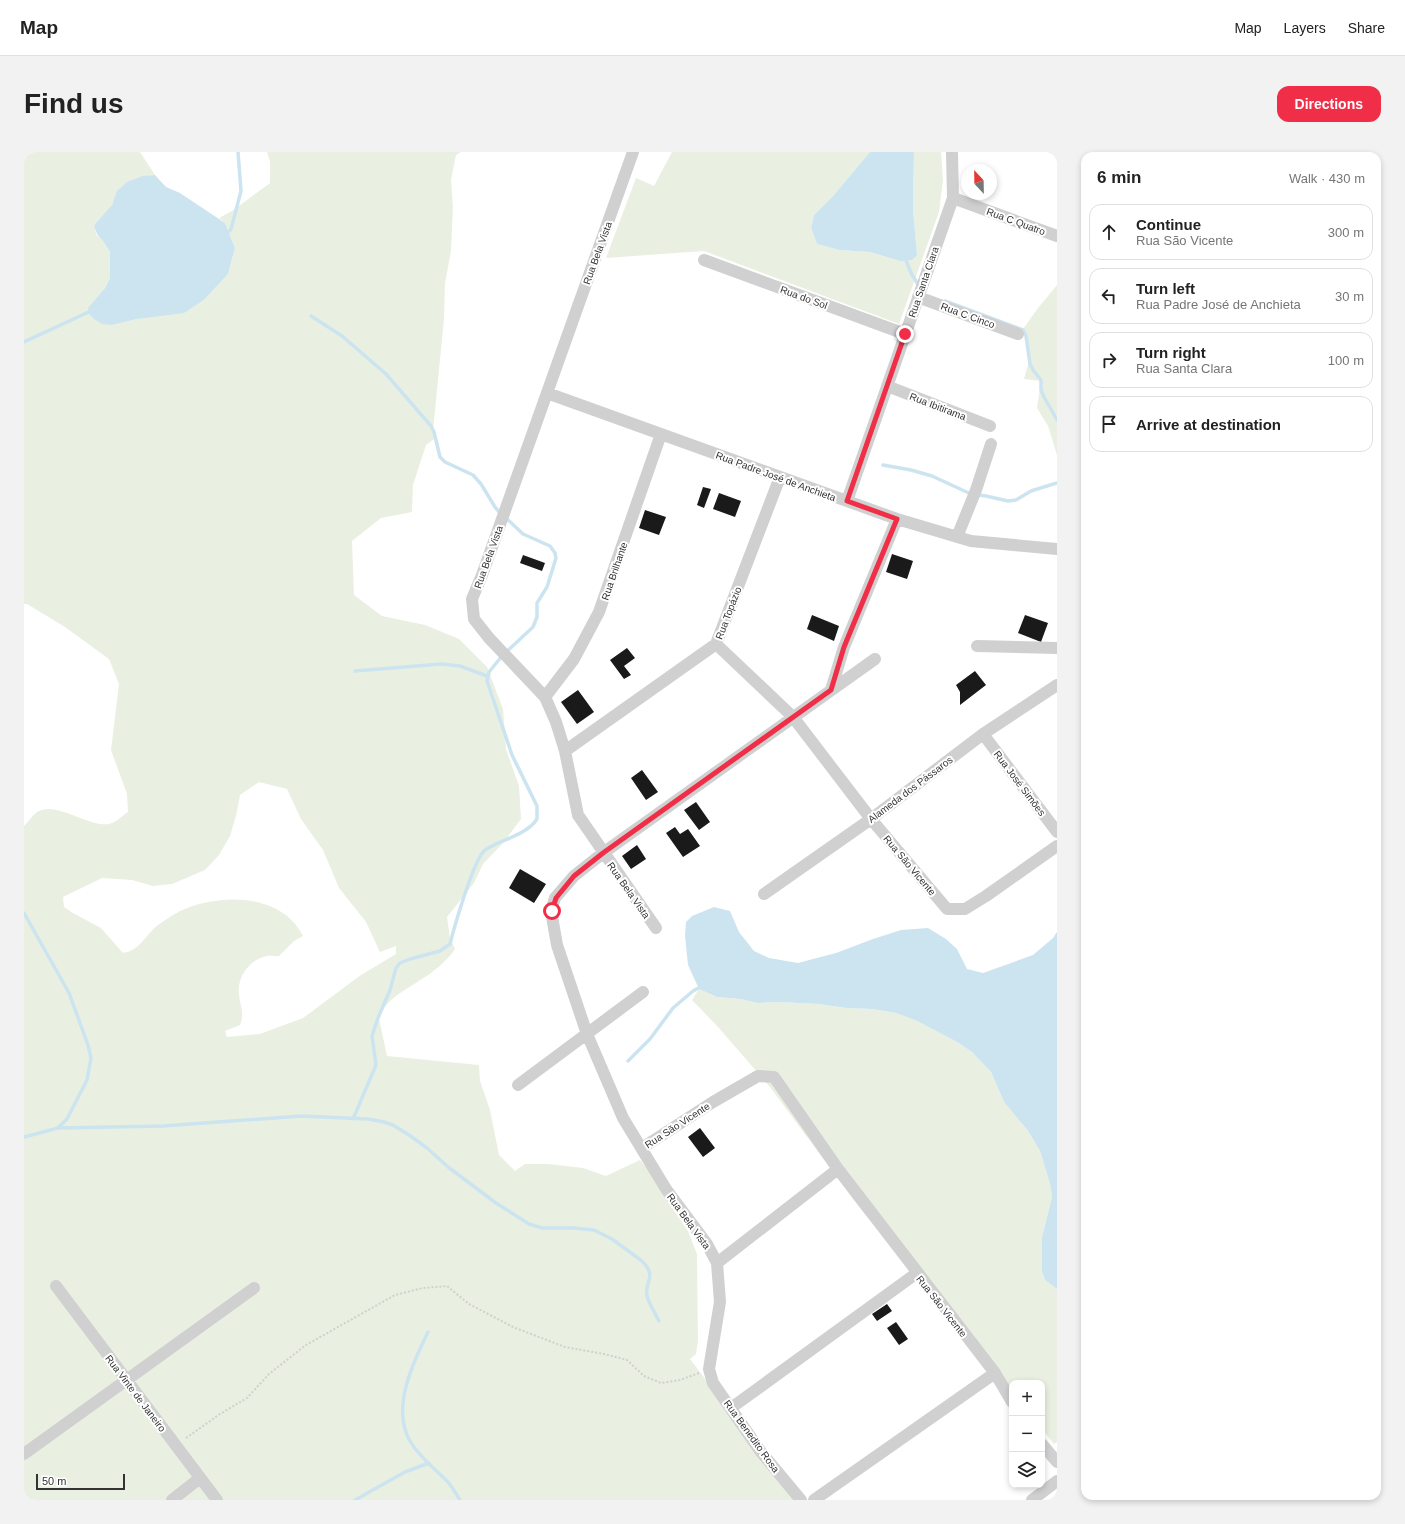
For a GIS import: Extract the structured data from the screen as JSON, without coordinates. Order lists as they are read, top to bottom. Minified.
{"streets":{"street":["Rua C Quatro","Rua Bela Vista","Rua Santa Clara","Rua do Sol","Rua C Cinco","Rua Ibitirama","Rua Padre José de Anchieta","Rua Brilhante","Rua Topázio","Rua José Simões","Alameda dos Pássaros","Rua São Vicente","Rua Vinte de Janeiro","Rua Benedito Rosa"]},"crossings":[["Rua C Quatro","Rua Santa Clara"],["Rua Bela Vista","Rua Padre José de Anchieta"],["Rua Bela Vista","Rua Brilhante"],["Rua Bela Vista","Rua Topázio"],["Rua Bela Vista","Rua São Vicente"],["Rua Bela Vista","Rua Benedito Rosa"],["Rua Santa Clara","Rua do Sol"],["Rua Santa Clara","Rua C Cinco"],["Rua Santa Clara","Rua Ibitirama"],["Rua Santa Clara","Rua Padre José de Anchieta"],["Rua Padre José de Anchieta","Rua Brilhante"],["Rua Padre José de Anchieta","Rua Topázio"],["Rua Topázio","Rua São Vicente"],["Rua José Simões","Alameda dos Pássaros"],["Alameda dos Pássaros","Rua São Vicente"]],"scale_bar":"50 m","north":"top","page":{"header":"Map","nav":["Map","Layers","Share"],"buttons":"Directions","title":"Find us","heading":["6 min","Walk · 430 m"],"list":[["Continue","Rua São Vicente","300 m"],["Turn left","Rua Padre José de Anchieta","30 m"],["Turn right","Rua Santa Clara","100 m"],"Arrive at destination"],"map_buttons":["+","−"],"scale":"50 m"}}
